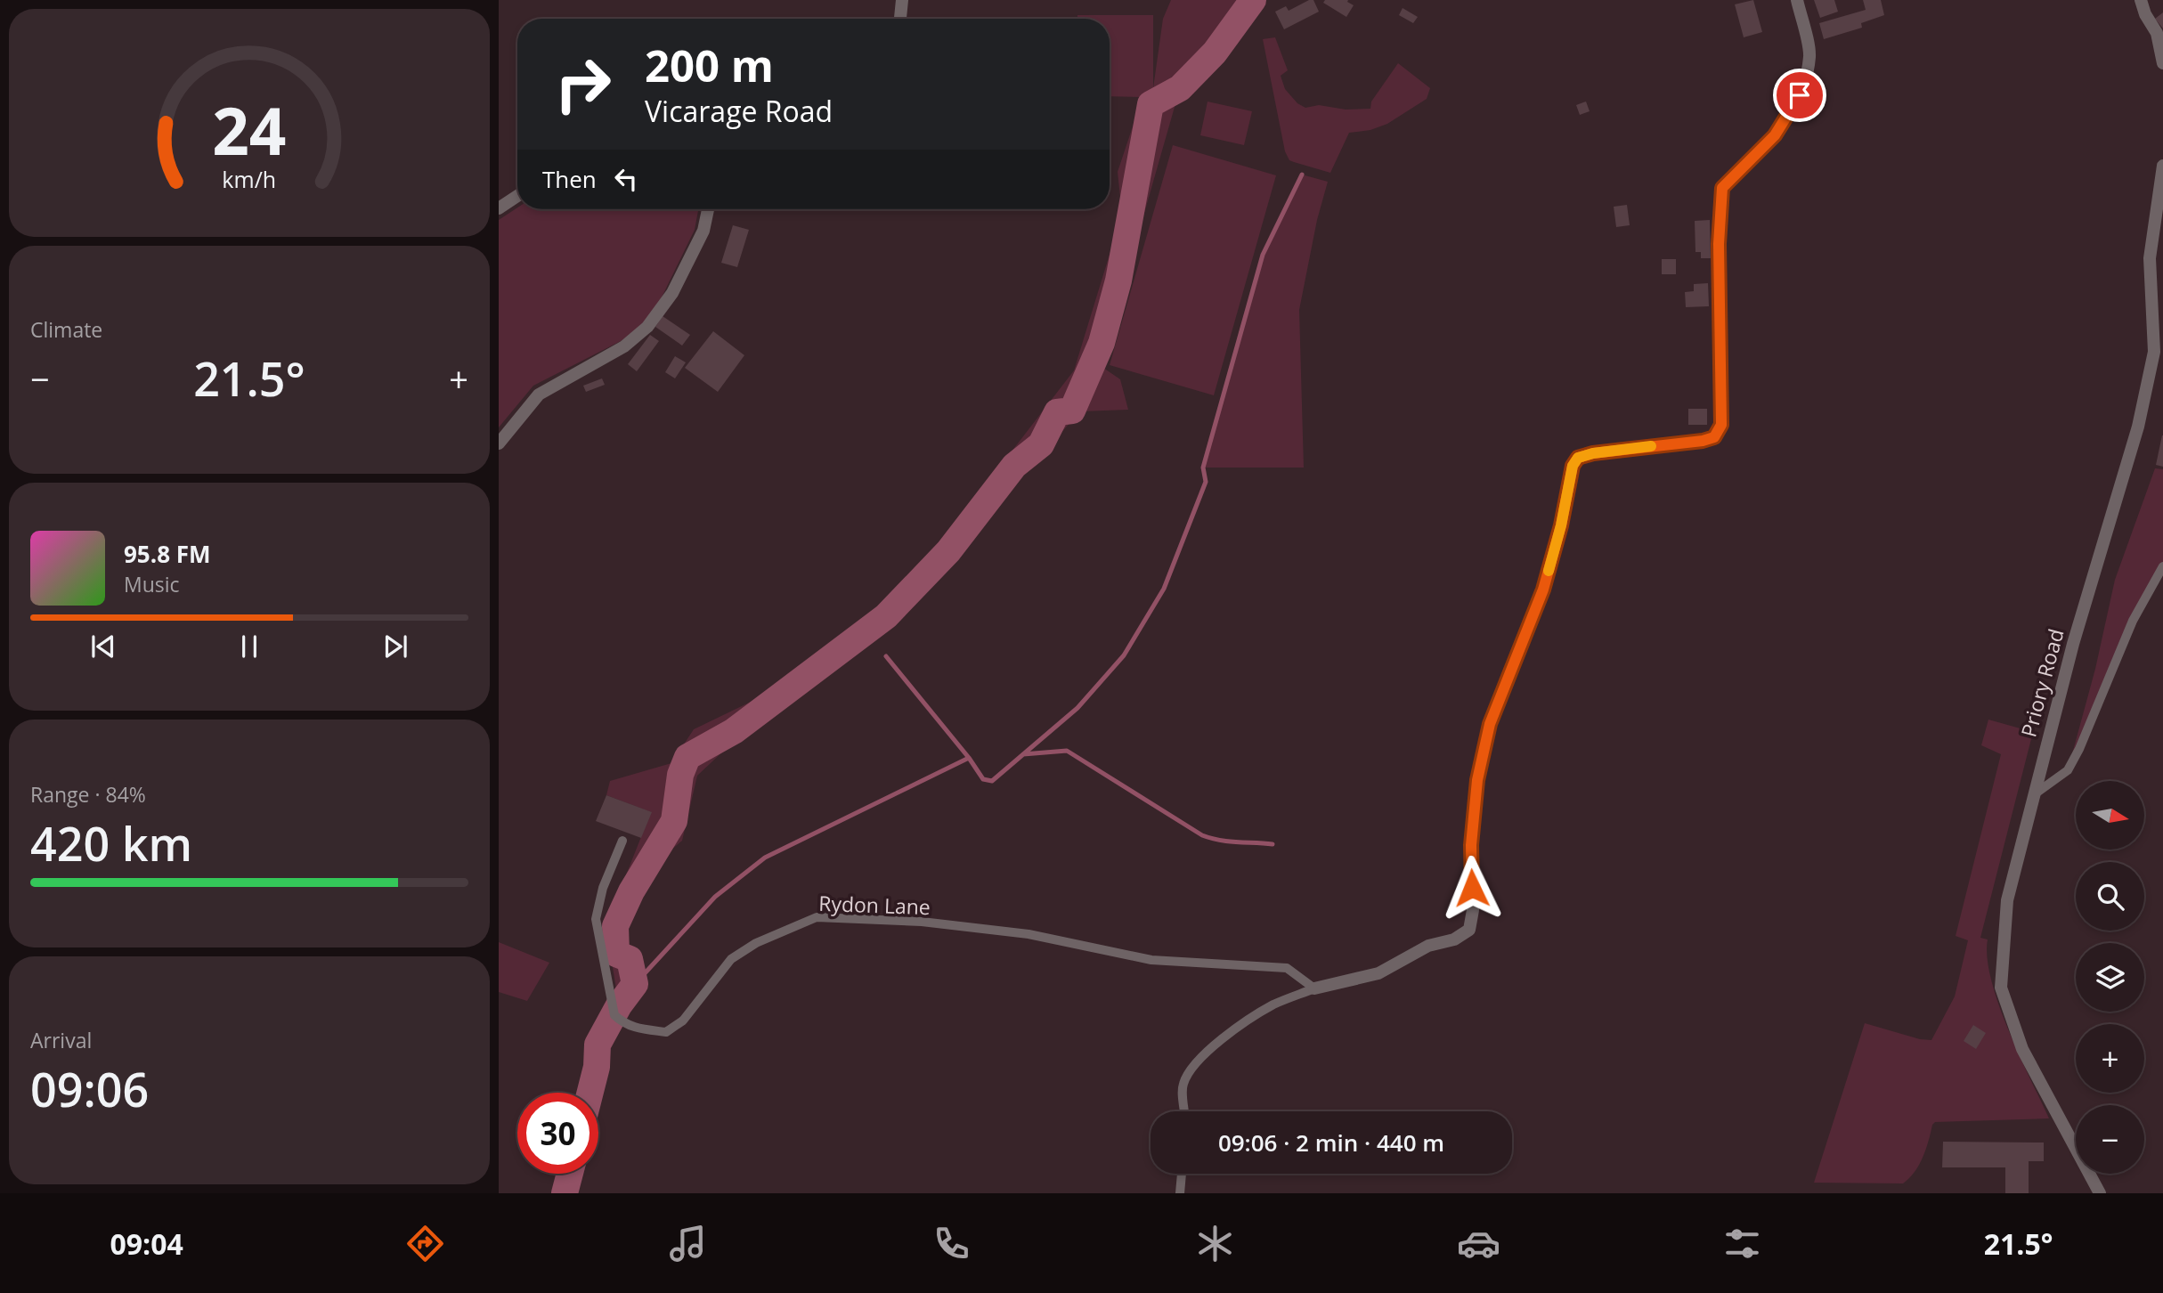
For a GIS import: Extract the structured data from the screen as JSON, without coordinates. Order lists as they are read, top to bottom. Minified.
{"streets":{"street":["Priory Road"],"lane":["Rydon Lane"]},"north":"right","page":{"turn":["200 m","Vicarage Road"],"then":"Then","tile":["Climate",["Range · 84%","420 km"],["Arrival","09:06"]],"heat":["−","21.5°","+"],"song":["95.8 FM","Music"],"map_buttons":["+","−"],"limit":"30","trip":"09:06 · 2 min · 440 m","tabs":["09:04","21.5°"],"gauge":["24","km/h"]}}
